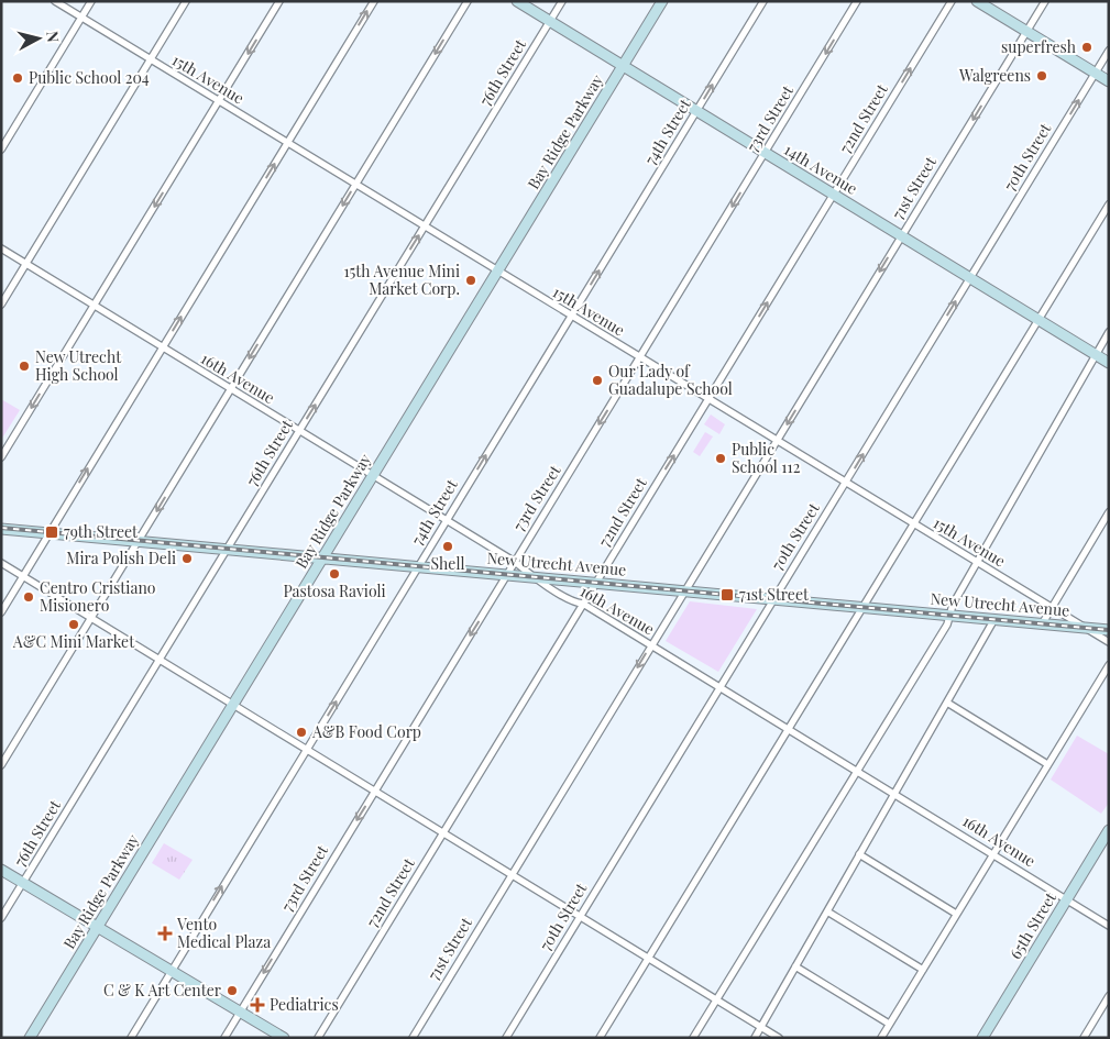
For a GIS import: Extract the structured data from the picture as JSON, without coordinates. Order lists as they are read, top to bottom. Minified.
{"streets":{"main road":["Bay Ridge Parkway","14th Avenue","New Utrecht Avenue","65th Street"],"street":["76th Street","15th Avenue","73rd Street","72nd Street","74th Street","70th Street","71st Street","16th Avenue"]},"crossings":[["76th Street","15th Avenue"],["76th Street","14th Avenue"],["76th Street","16th Avenue"],["76th Street","New Utrecht Avenue"],["15th Avenue","73rd Street"],["15th Avenue","72nd Street"],["15th Avenue","Bay Ridge Parkway"],["15th Avenue","74th Street"],["15th Avenue","70th Street"],["15th Avenue","71st Street"],["15th Avenue","New Utrecht Avenue"],["73rd Street","14th Avenue"],["73rd Street","16th Avenue"],["73rd Street","New Utrecht Avenue"],["72nd Street","14th Avenue"],["72nd Street","16th Avenue"],["72nd Street","New Utrecht Avenue"],["Bay Ridge Parkway","14th Avenue"],["Bay Ridge Parkway","16th Avenue"],["Bay Ridge Parkway","New Utrecht Avenue"],["74th Street","14th Avenue"],["74th Street","16th Avenue"],["74th Street","New Utrecht Avenue"],["70th Street","14th Avenue"],["70th Street","16th Avenue"],["70th Street","New Utrecht Avenue"],["14th Avenue","71st Street"],["71st Street","16th Avenue"],["71st Street","New Utrecht Avenue"],["16th Avenue","New Utrecht Avenue"],["16th Avenue","65th Street"]],"one_way":["73rd Street","72nd Street","74th Street","70th Street","71st Street"],"places":{"other":["superfresh","Walgreens","Public School 204","15th Avenue Mini Market Corp.","New Utrecht High School","Our Lady of Guadalupe School","Public School 112","Shell","Mira Polish Deli","Pastosa Ravioli","Centro Cristiano Misionero","A&C Mini Market","A&B Food Corp","C & K Art Center"],"transit":["79th Street","71st Street"],"health":["Vento Medical Plaza","Pediatrics"]},"north":"right"}
